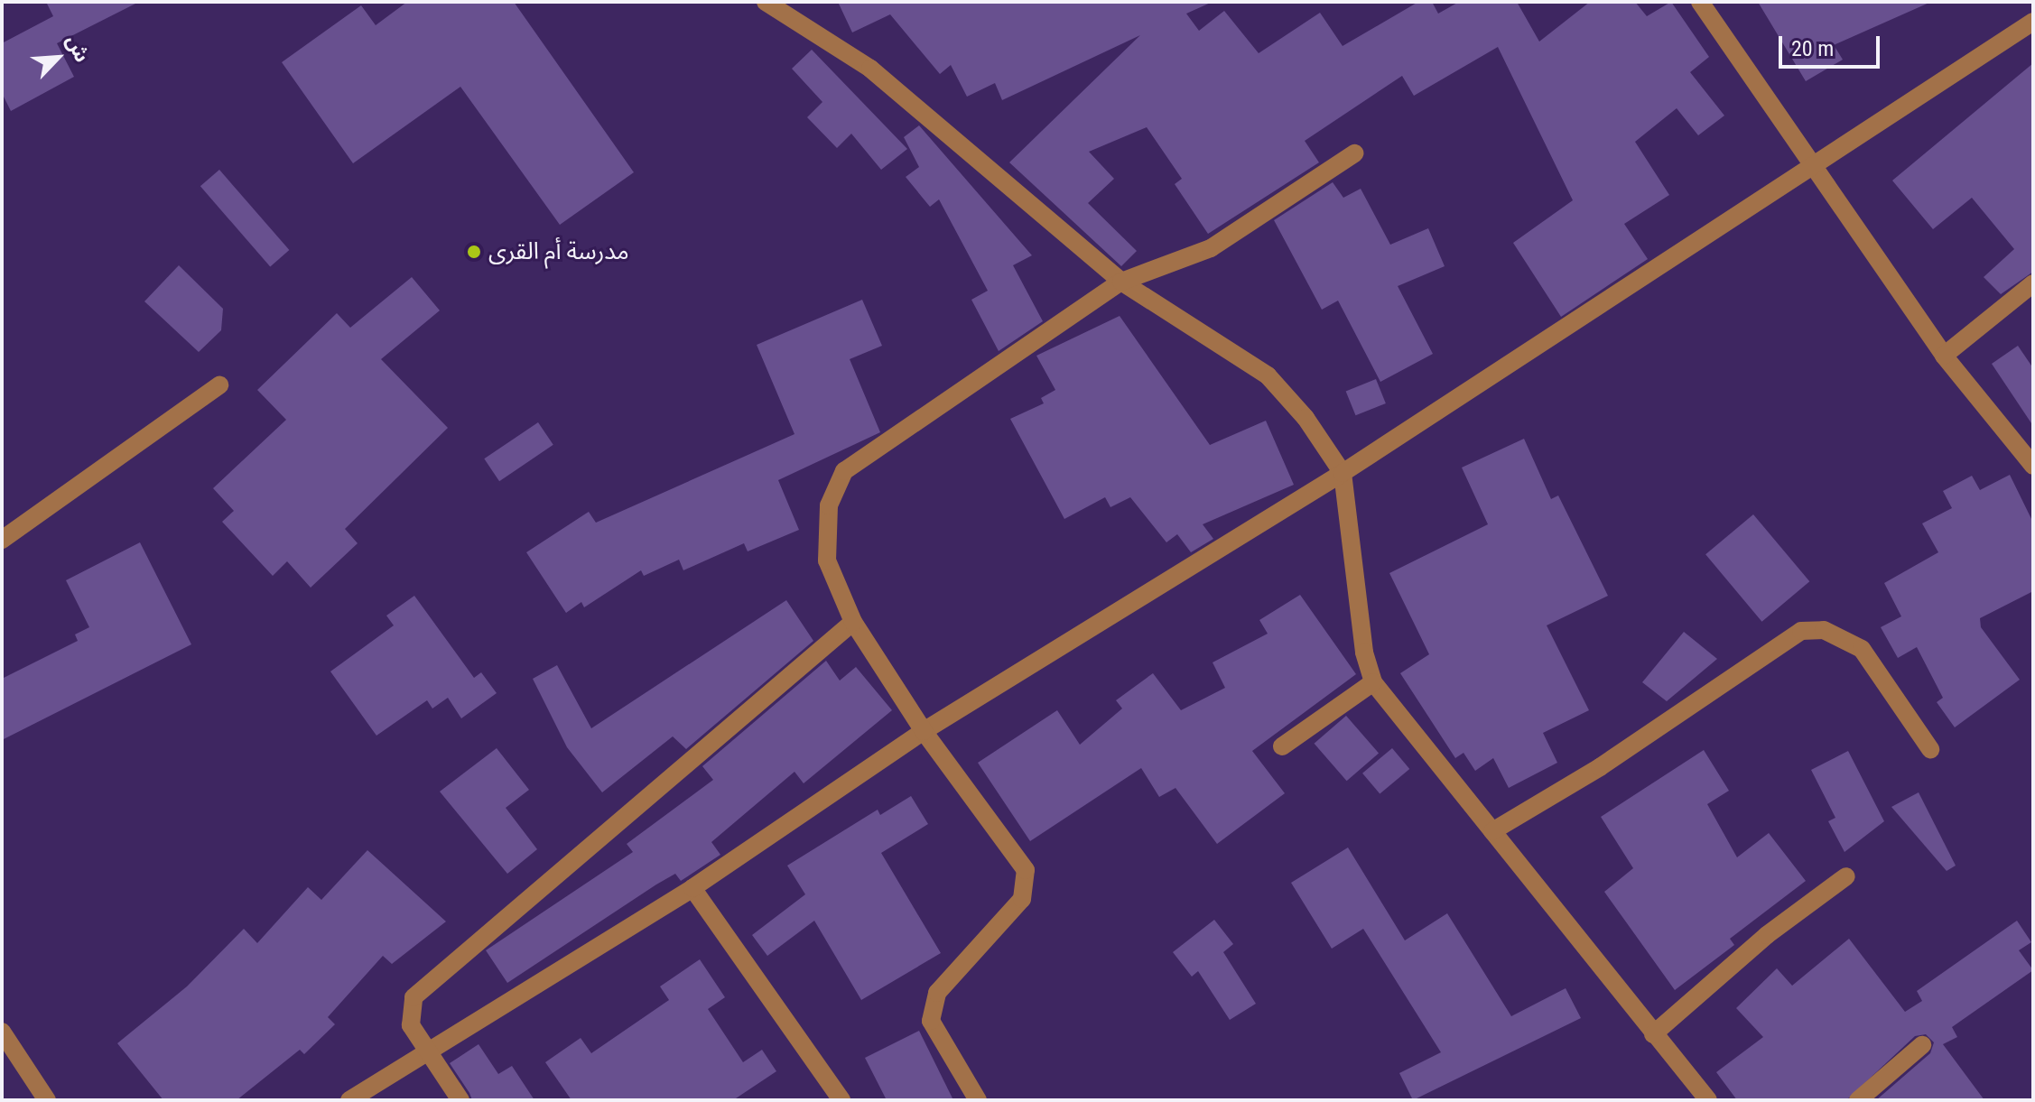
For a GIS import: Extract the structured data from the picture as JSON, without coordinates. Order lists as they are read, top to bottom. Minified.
{"places":["مدرسة أم القرى"],"scale_bar":"20 m","north":"top right"}
